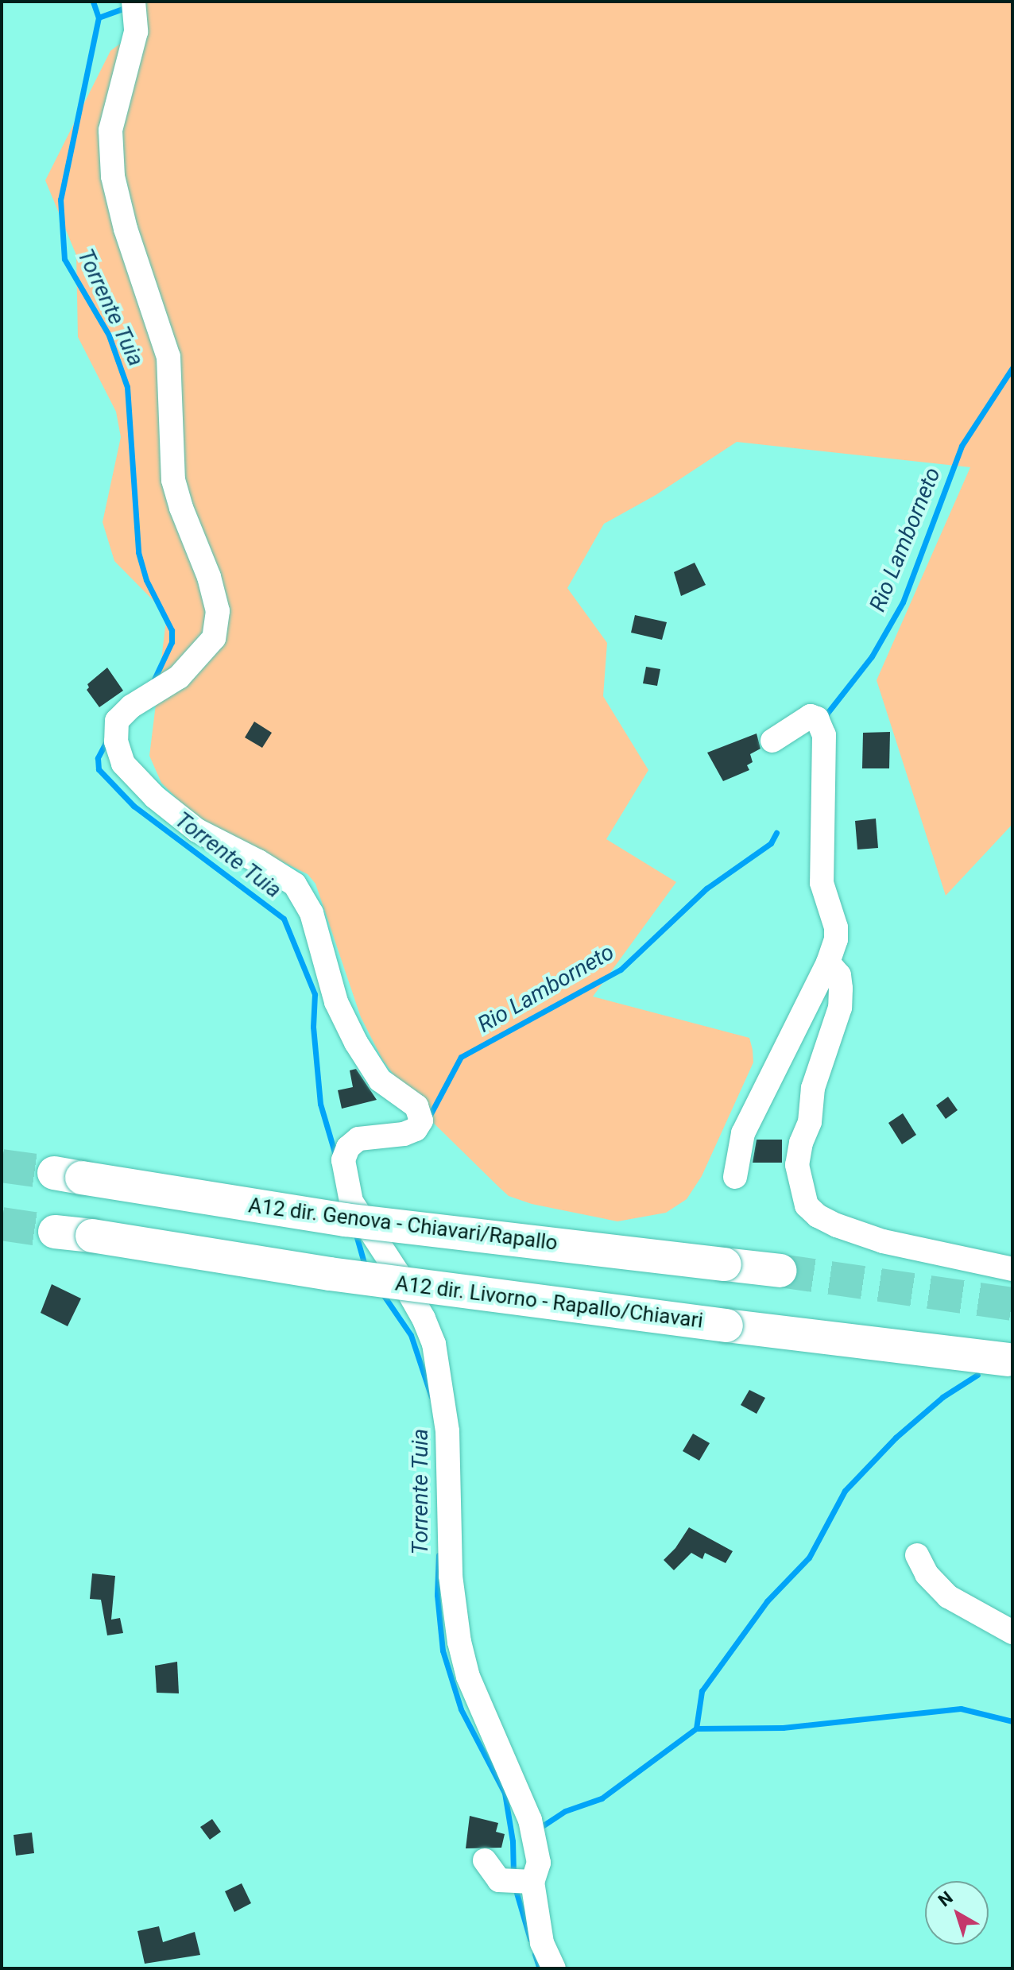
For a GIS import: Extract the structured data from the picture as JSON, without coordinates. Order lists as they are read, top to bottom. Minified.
{"streets":{"highway":["A12 dir. Genova - Chiavari/Rapallo","A12 dir. Livorno - Rapallo/Chiavari"]},"water":["Torrente Tuia","Rio Lamborneto"],"north":"top left"}
